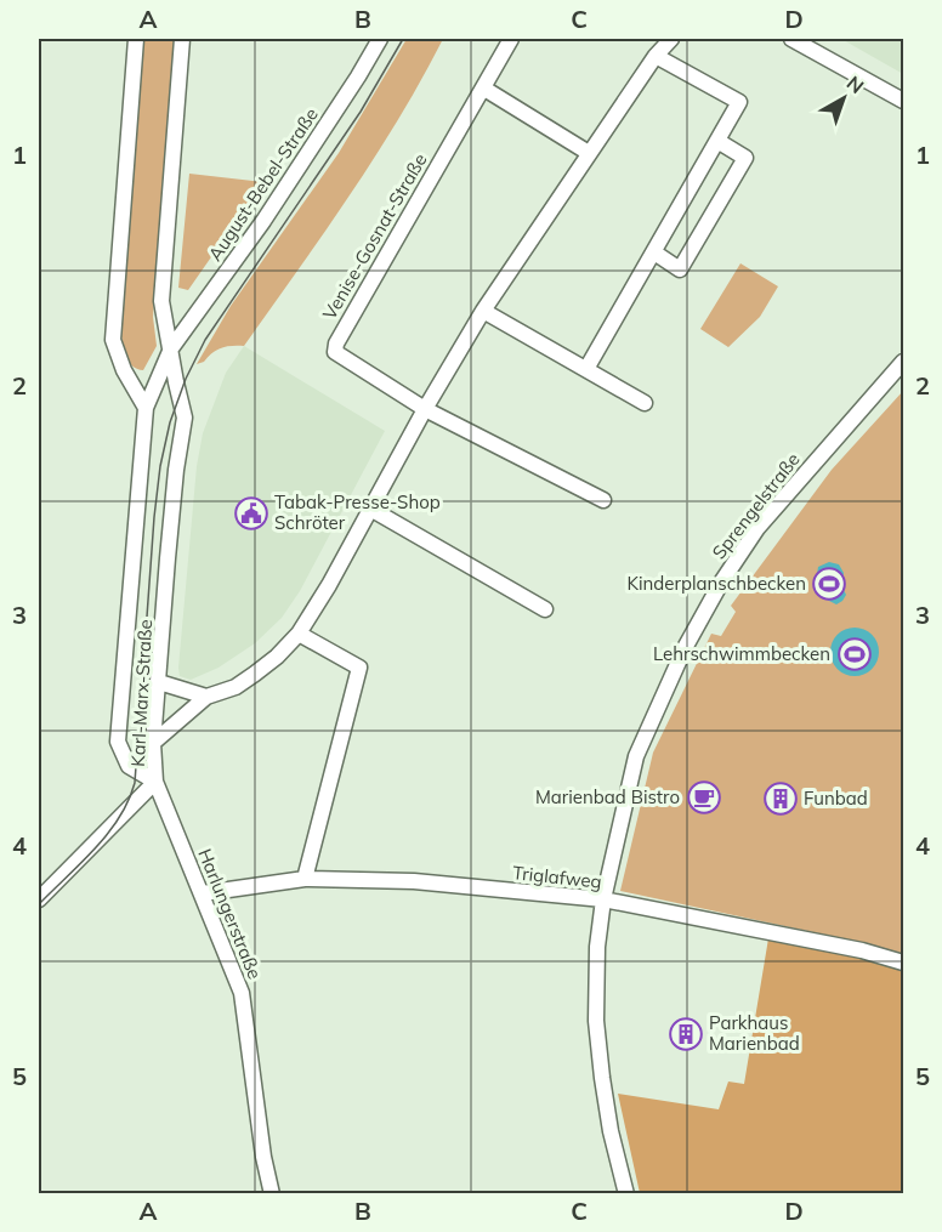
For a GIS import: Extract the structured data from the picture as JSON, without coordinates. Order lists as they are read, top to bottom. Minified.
{"streets":{"street":["August-Bebel-Straße","Venise-Gosnat-Straße","Sprengelstraße","Karl-Marx-Straße","Triglafweg","Harlungerstraße"]},"crossings":[["August-Bebel-Straße","Karl-Marx-Straße"],["Sprengelstraße","Triglafweg"],["Karl-Marx-Straße","Harlungerstraße"],["Triglafweg","Harlungerstraße"]],"places":{"public building":["Tabak-Presse-Shop Schröter"],"sports":["Kinderplanschbecken","Lehrschwimmbecken"],"cafe":["Marienbad Bistro"],"building":["Funbad","Parkhaus Marienbad"]},"north":"top right","grid":{"columns":["A","B","C","D"],"rows":["1","2","3","4","5"]}}
